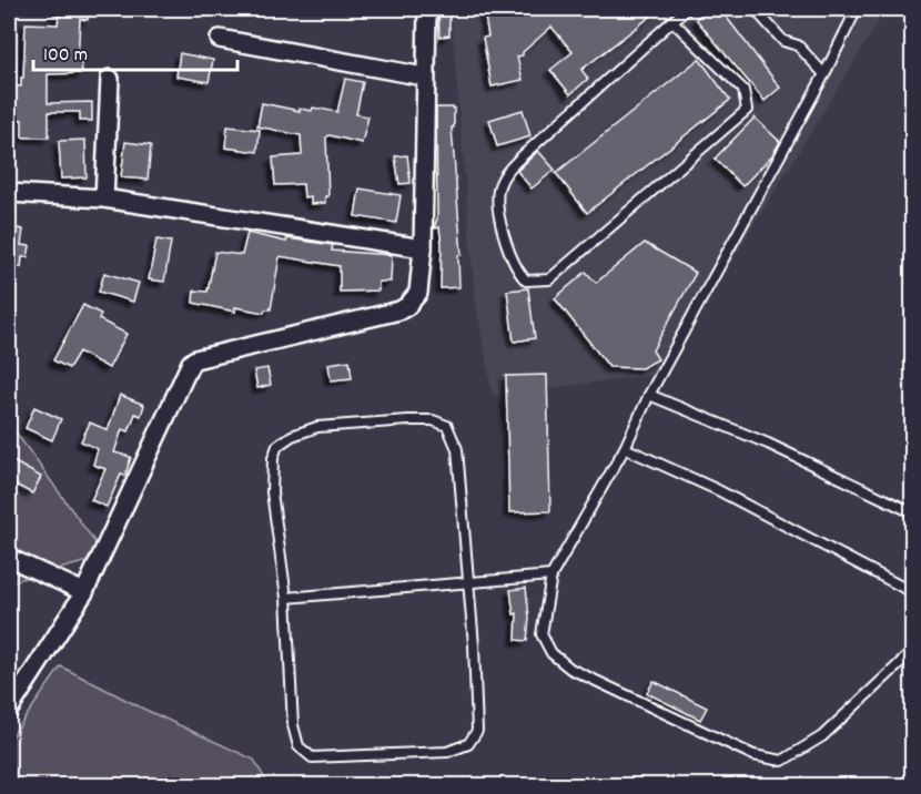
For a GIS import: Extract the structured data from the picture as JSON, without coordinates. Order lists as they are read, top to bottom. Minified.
{"scale_bar":"100 m"}
